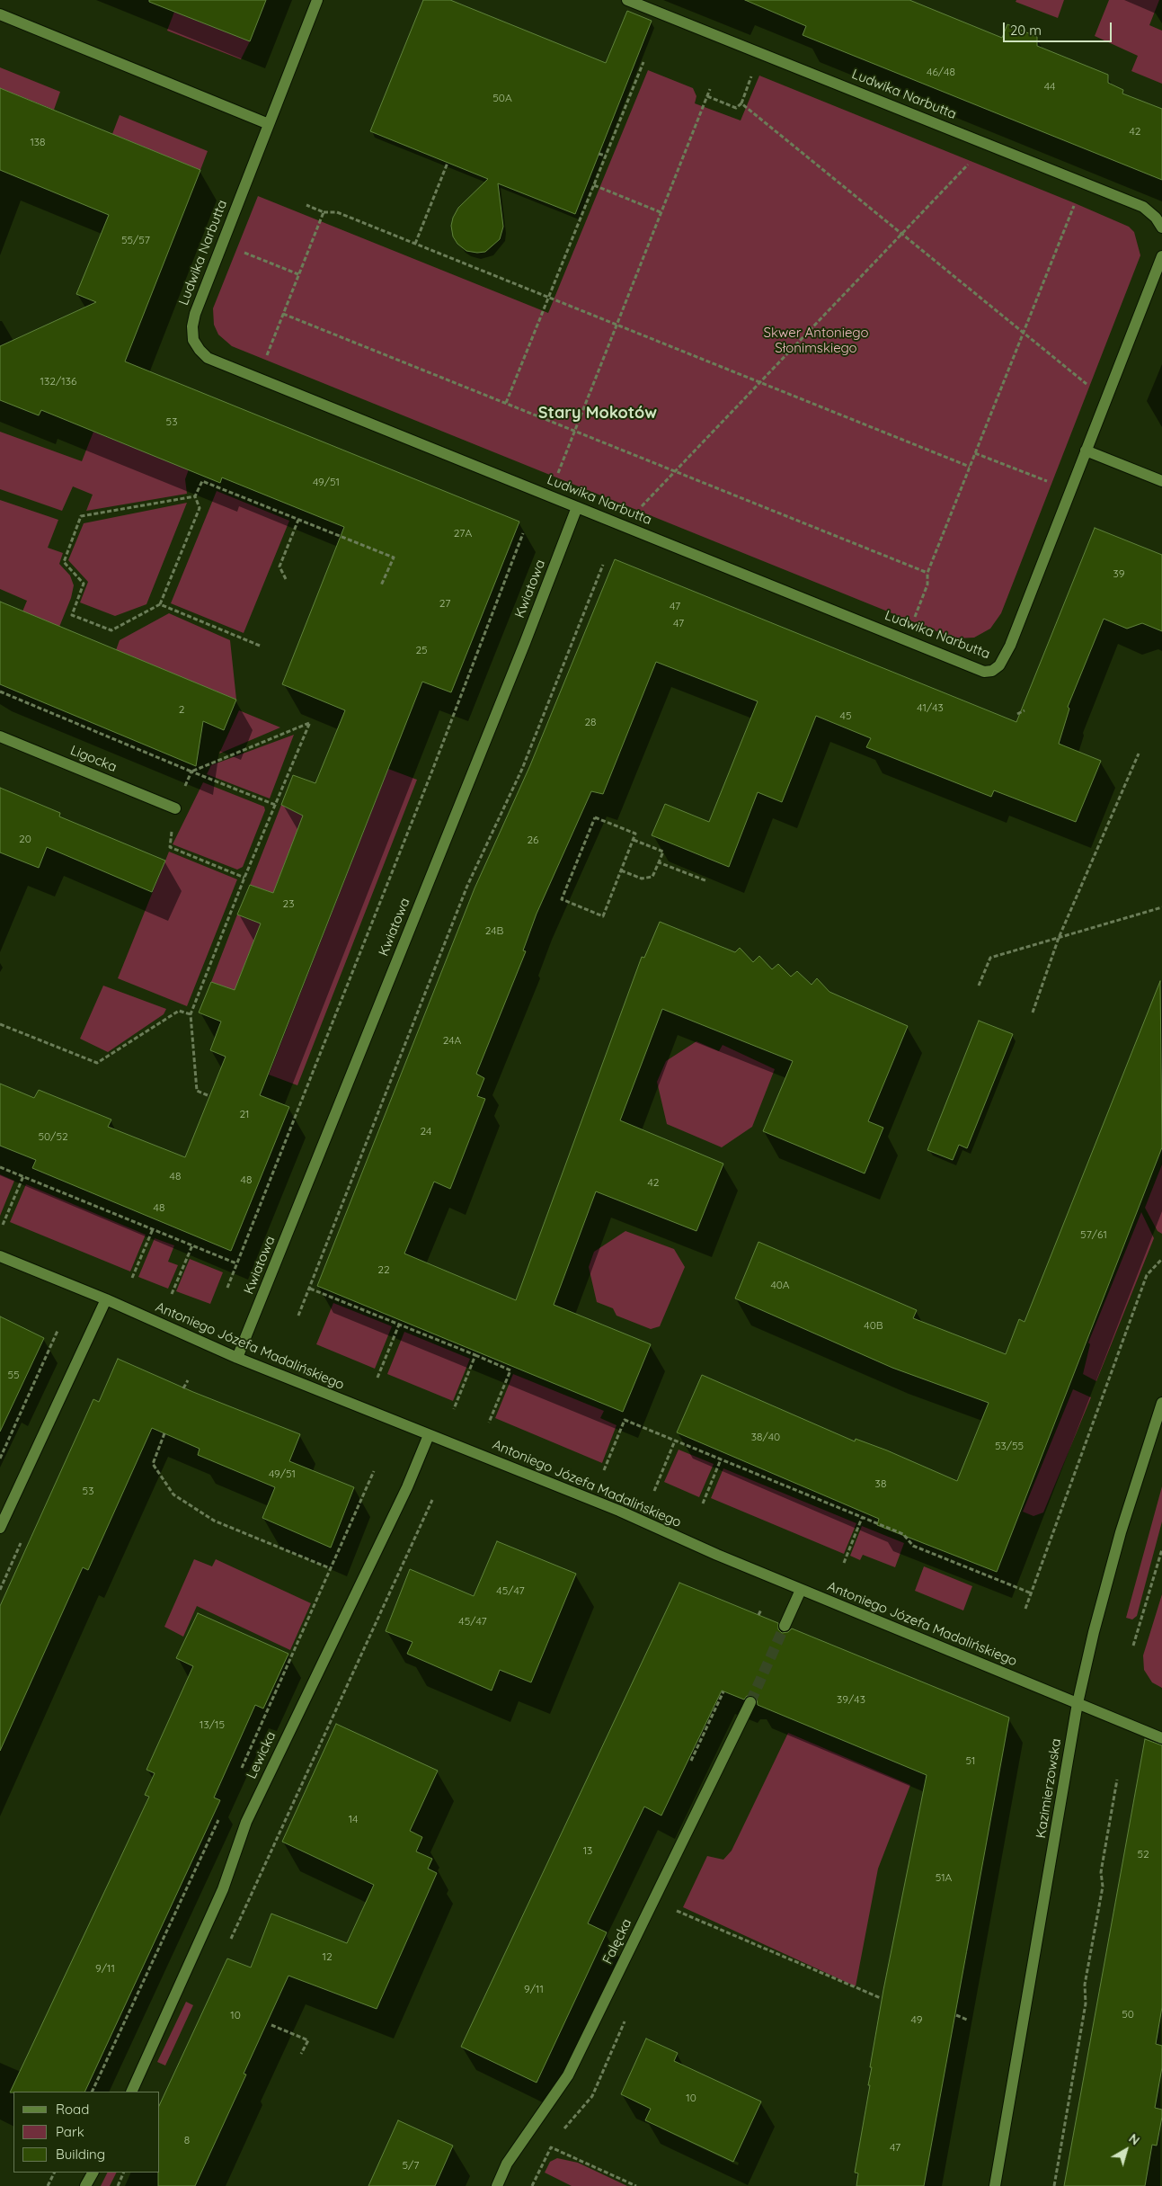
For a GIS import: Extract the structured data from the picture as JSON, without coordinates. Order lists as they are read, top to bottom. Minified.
{"streets":{"street":["Ludwika Narbutta","Kwiatowa","Ligocka","Antoniego Józefa Madalińskiego","Lewicka","Kazimierzowska","Falęcka"]},"crossings":[["Ludwika Narbutta","Kwiatowa"],["Kwiatowa","Antoniego Józefa Madalińskiego"],["Antoniego Józefa Madalińskiego","Lewicka"],["Antoniego Józefa Madalińskiego","Kazimierzowska"]],"districts":["Stary Mokotów"],"parks":["Skwer Antoniego Słonimskiego"],"house_numbers":["46/48","44","50A","42","138","55/57","132/136","53","49/51","27A","39","27","47","47","25","41/43","2","45","28","20","26","23","24B","24A","21","24","50/52","48","48","42","48","57/61","22","40A","40B","55","38/40","53/55","49/51","38","53","45/47","45/47","39/43","13/15","51","14","13","52","51A","12","9/11","9/11","50","10","49","10","8","47","5/7"],"legend":["Road","Park","Building"],"scale_bar":"20 m","north":"top right"}
